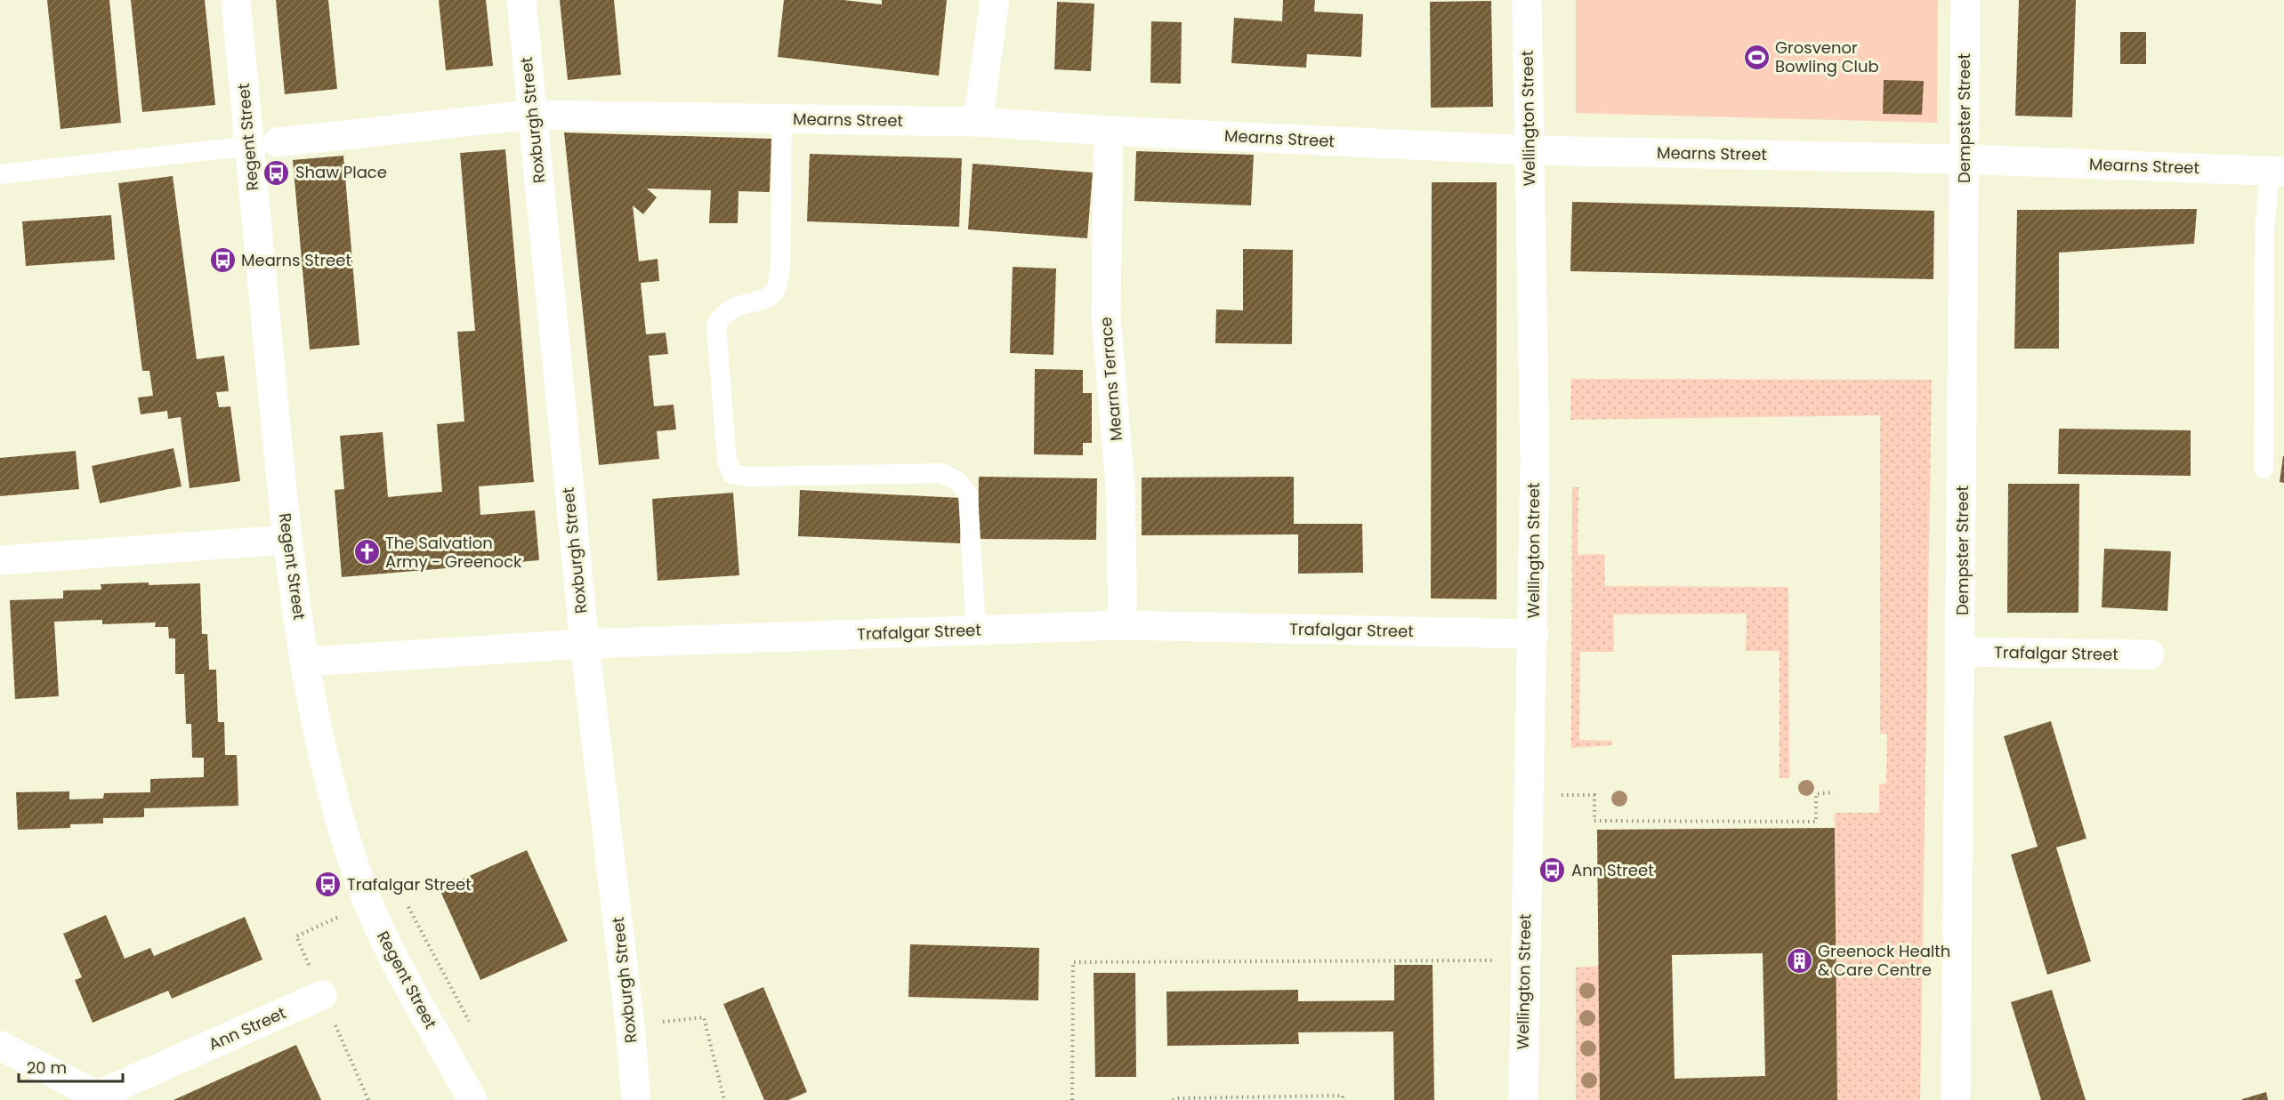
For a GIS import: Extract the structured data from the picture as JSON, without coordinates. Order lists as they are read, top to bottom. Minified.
{"streets":{"street":["Wellington Street","Dempster Street","Roxburgh Street","Mearns Street","Regent Street","Mearns Terrace","Trafalgar Street","Ann Street"]},"crossings":[["Wellington Street","Mearns Street"],["Wellington Street","Trafalgar Street"],["Dempster Street","Mearns Street"],["Dempster Street","Trafalgar Street"],["Roxburgh Street","Mearns Street"],["Roxburgh Street","Trafalgar Street"],["Mearns Street","Regent Street"],["Mearns Street","Mearns Terrace"],["Regent Street","Trafalgar Street"],["Mearns Terrace","Trafalgar Street"]],"places":{"sports":["Grosvenor Bowling Club"],"bus stop":["Shaw Place","Mearns Street","Ann Street","Trafalgar Street"],"church":["The Salvation Army - Greenock"],"building":["Greenock Health & Care Centre"]},"scale_bar":"20 m"}
